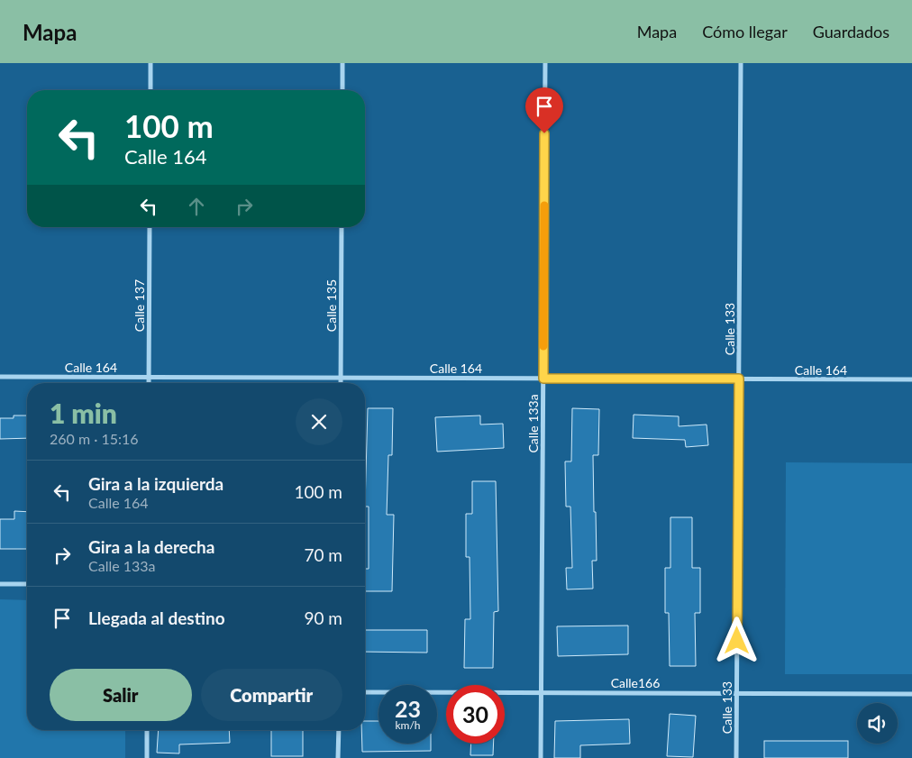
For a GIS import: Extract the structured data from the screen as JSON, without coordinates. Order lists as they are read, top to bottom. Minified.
{"streets":{"street":["Calle 137","Calle 135","Calle 133","Calle 164","Calle 133a","Calle166"]},"crossings":[["Calle 137","Calle 164"],["Calle 135","Calle 164"],["Calle 133","Calle 164"],["Calle 133","Calle166"],["Calle 164","Calle 133a"],["Calle 133a","Calle166"]],"page":{"header":"Mapa","nav":["Mapa","Cómo llegar","Guardados"],"turn":["100 m","Calle 164"],"heading":["1 min","260 m · 15:16"],"list":[{"name":"Gira a la izquierda","note":"Calle 164","value":"100 m"},{"name":"Gira a la derecha","note":"Calle 133a","value":"70 m"},{"name":"Llegada al destino","value":"90 m"}],"buttons":["Salir","Compartir"],"speed":"23 km/h","limit":"30"}}
